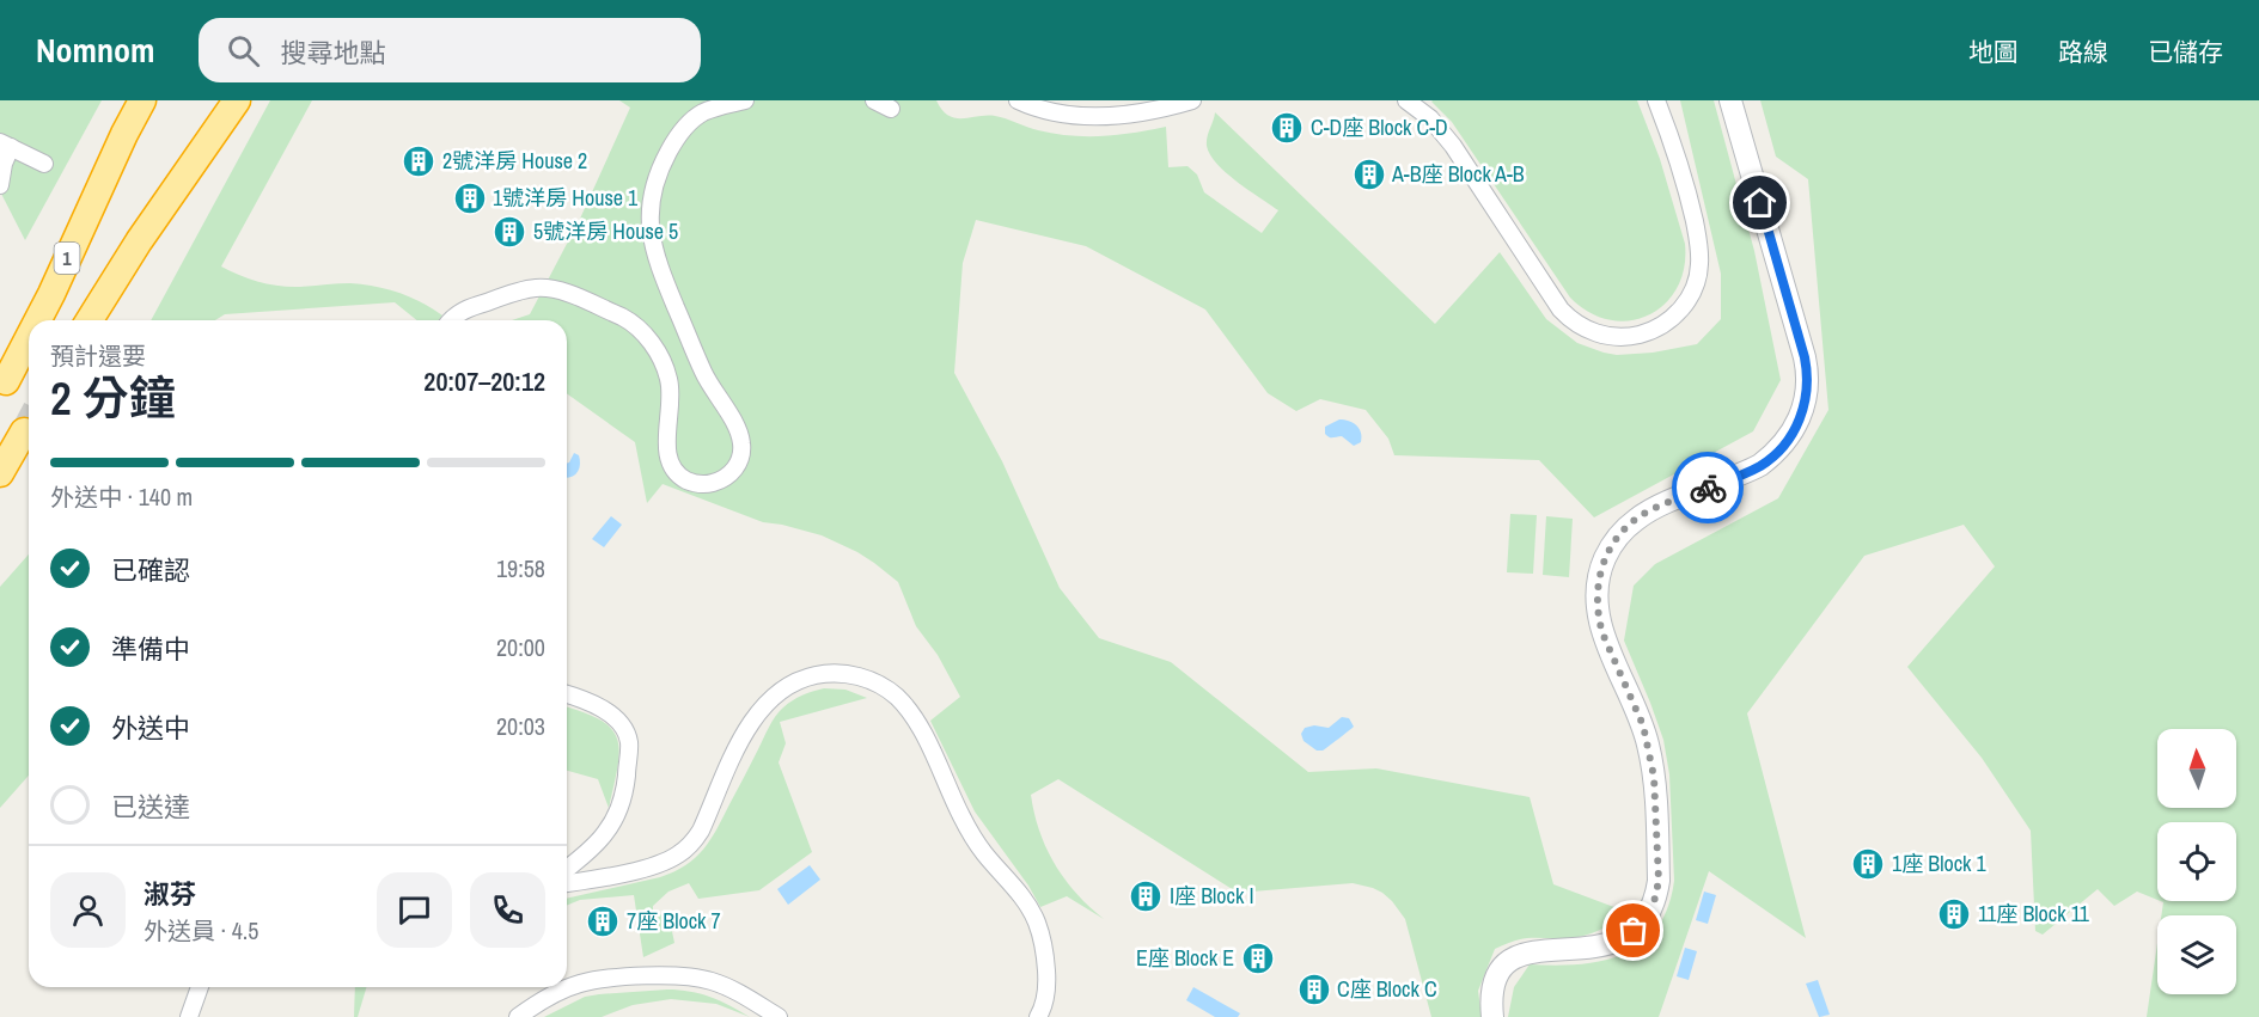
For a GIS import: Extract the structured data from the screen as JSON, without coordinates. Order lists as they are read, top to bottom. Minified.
{"streets":{"highway":["1"]},"places":{"building":["C-D座 Block C-D","2號洋房 House 2","A-B座 Block A-B","1號洋房 House 1","5號洋房 House 5","1座 Block 1","I座 Block I","11座 Block 11","7座 Block 7","E座 Block E","C座 Block C"]},"north":"top","page":{"header":"Nomnom","search":"搜尋地點","nav":["地圖","路線","已儲存"],"heading":["2 分鐘","預計還要","20:07–20:12"],"panel":["淑芬","外送員 · 4.5"],"bar":"外送中 · 140 m","list":[["已確認","19:58"],["準備中","20:00"],["外送中","20:03"],"已送達"]}}
